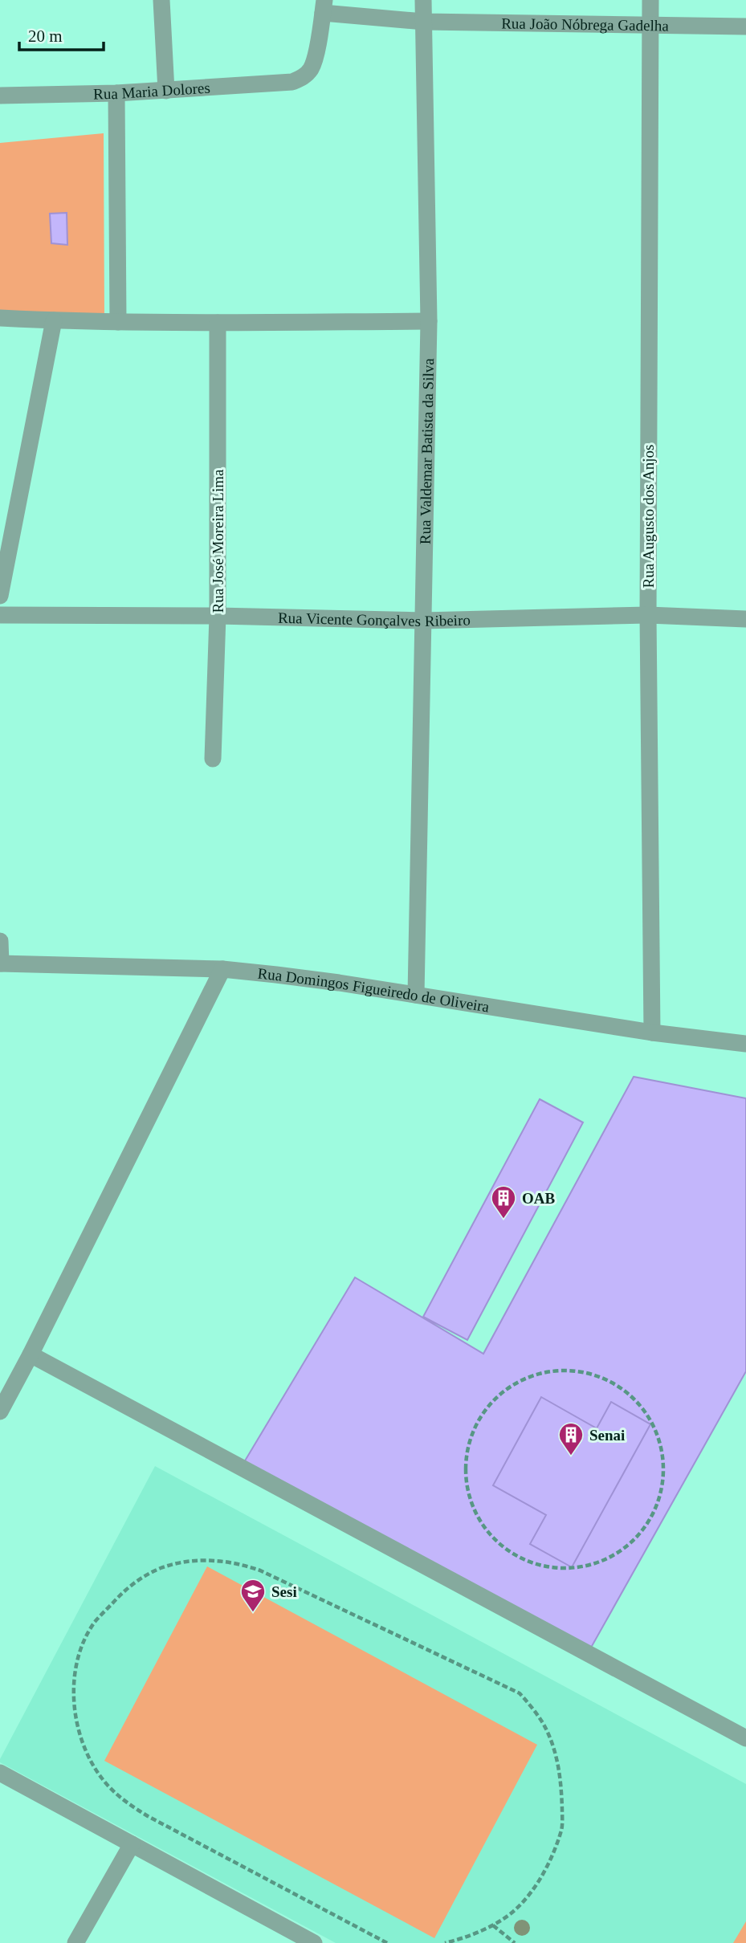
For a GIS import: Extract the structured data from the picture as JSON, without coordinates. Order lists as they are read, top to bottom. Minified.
{"streets":{"street":["Rua João Nóbrega Gadelha","Rua Maria Dolores","Rua Valdemar Batista da Silva","Rua Augusto dos Anjos","Rua José Moreira Lima","Rua Vicente Gonçalves Ribeiro","Rua Domingos Figueiredo de Oliveira"]},"crossings":[["Rua João Nóbrega Gadelha","Rua Valdemar Batista da Silva"],["Rua João Nóbrega Gadelha","Rua Augusto dos Anjos"],["Rua Valdemar Batista da Silva","Rua Vicente Gonçalves Ribeiro"],["Rua Valdemar Batista da Silva","Rua Domingos Figueiredo de Oliveira"],["Rua Augusto dos Anjos","Rua Vicente Gonçalves Ribeiro"],["Rua Augusto dos Anjos","Rua Domingos Figueiredo de Oliveira"],["Rua José Moreira Lima","Rua Vicente Gonçalves Ribeiro"]],"places":{"building":["OAB","Senai"],"school or university":["Sesi"]},"scale_bar":"20 m"}
